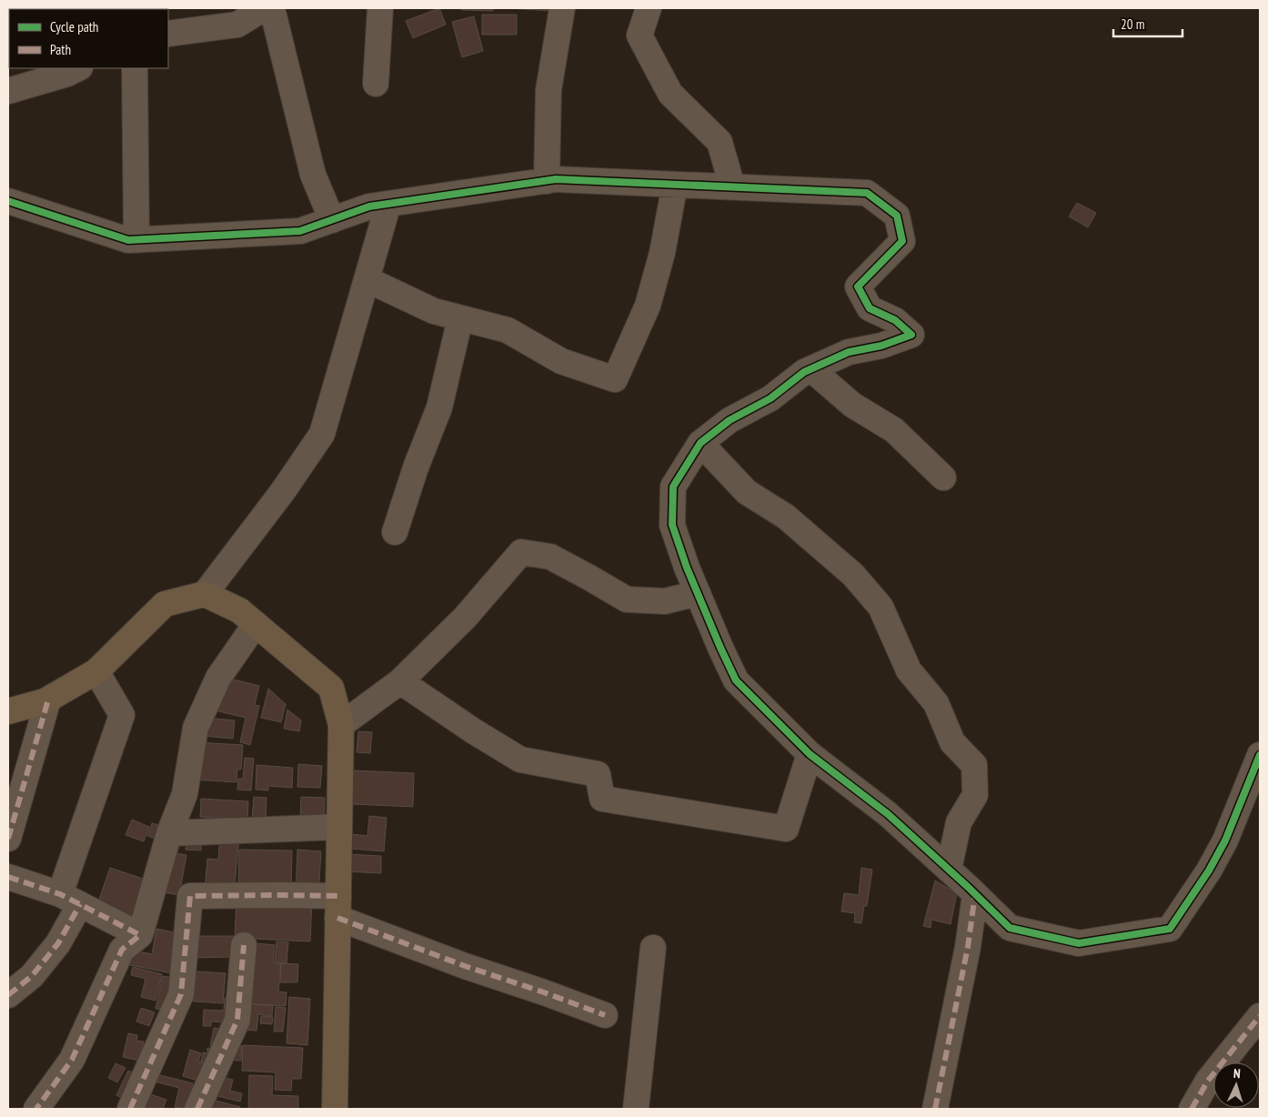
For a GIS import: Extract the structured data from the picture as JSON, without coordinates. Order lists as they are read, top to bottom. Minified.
{"legend":["Cycle path","Path"],"scale_bar":"20 m","north":"top"}
